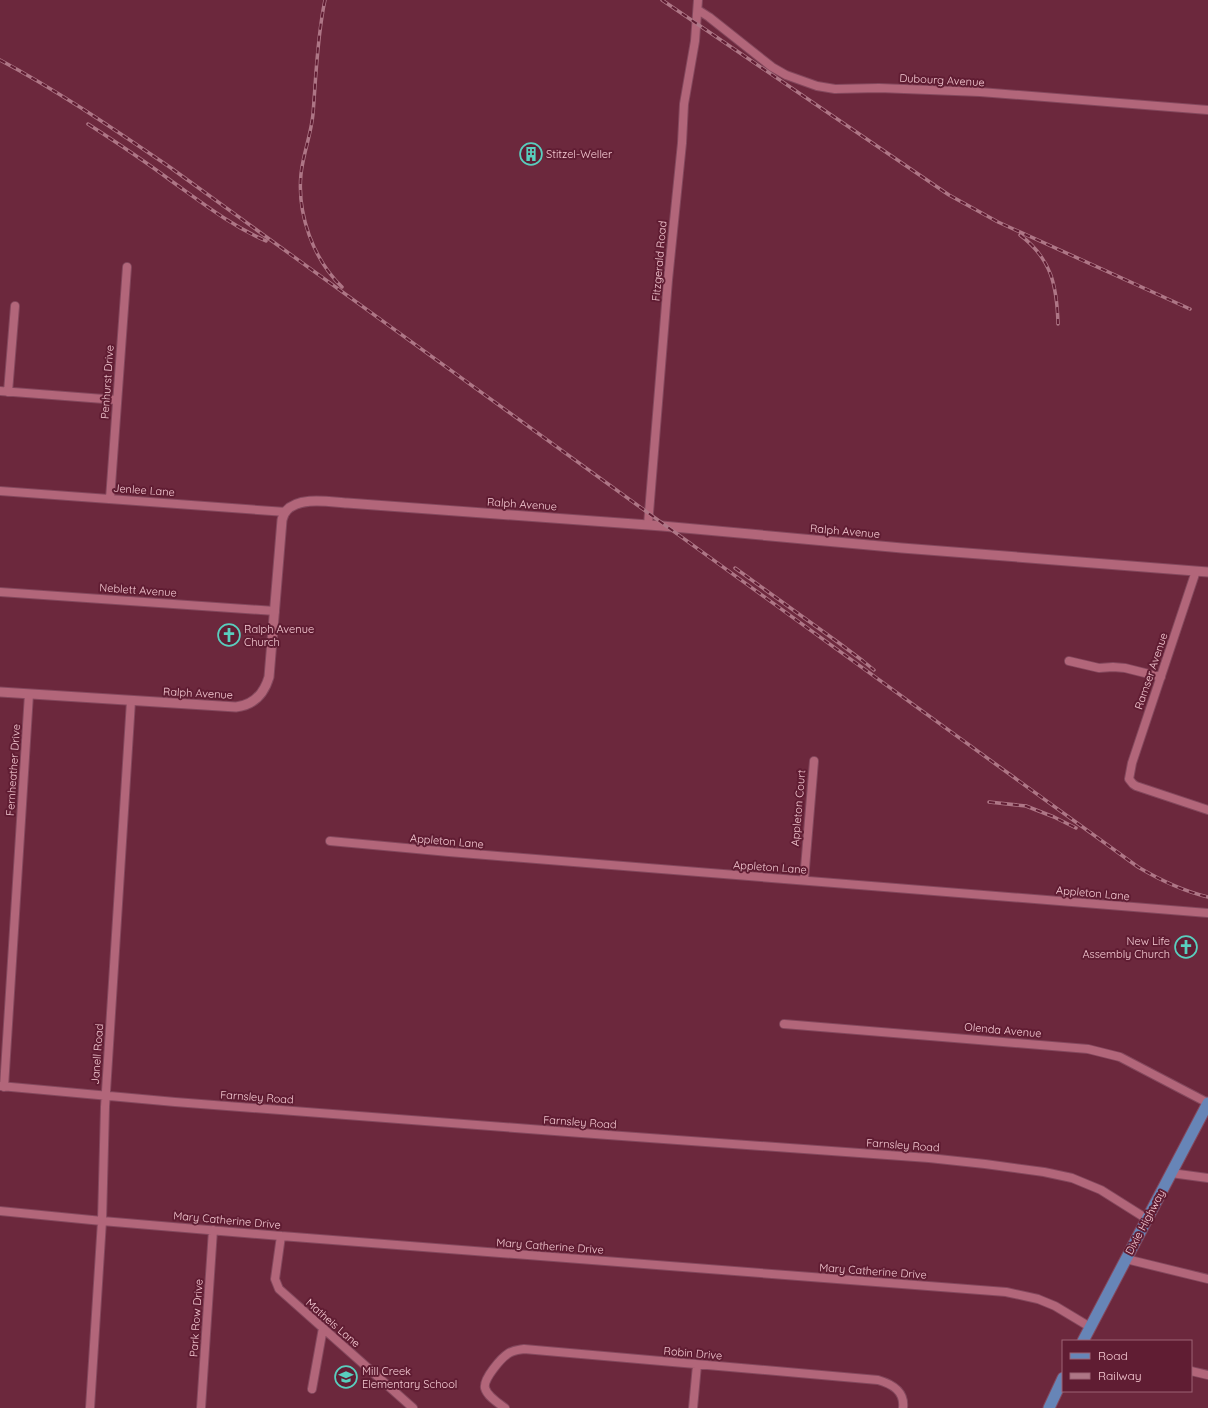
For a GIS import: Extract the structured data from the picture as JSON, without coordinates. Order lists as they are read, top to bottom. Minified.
{"streets":{"main road":["Dixie Highway"],"street":["Dubourg Avenue","Fitzgerald Road","Penhurst Drive","Jenlee Lane","Ralph Avenue","Neblett Avenue","Ramser Avenue","Fernheather Drive","Appleton Court","Appleton Lane","Olenda Avenue","Janell Road","Farnsley Road","Mary Catherine Drive","Park Row Drive","Matheis Lane","Robin Drive"]},"crossings":[["Dubourg Avenue","Fitzgerald Road"],["Fitzgerald Road","Ralph Avenue"],["Penhurst Drive","Jenlee Lane"],["Jenlee Lane","Ralph Avenue"],["Ralph Avenue","Neblett Avenue"],["Ralph Avenue","Ramser Avenue"],["Ralph Avenue","Fernheather Drive"],["Ralph Avenue","Janell Road"],["Fernheather Drive","Farnsley Road"],["Appleton Court","Appleton Lane"],["Olenda Avenue","Dixie Highway"],["Janell Road","Farnsley Road"],["Janell Road","Mary Catherine Drive"],["Farnsley Road","Dixie Highway"],["Mary Catherine Drive","Dixie Highway"],["Mary Catherine Drive","Park Row Drive"],["Mary Catherine Drive","Matheis Lane"]],"places":{"building":["Stitzel-Weller"],"church":["Ralph Avenue Church","New Life Assembly Church"],"school or university":["Mill Creek Elementary School"]},"legend":["Road","Railway"]}
